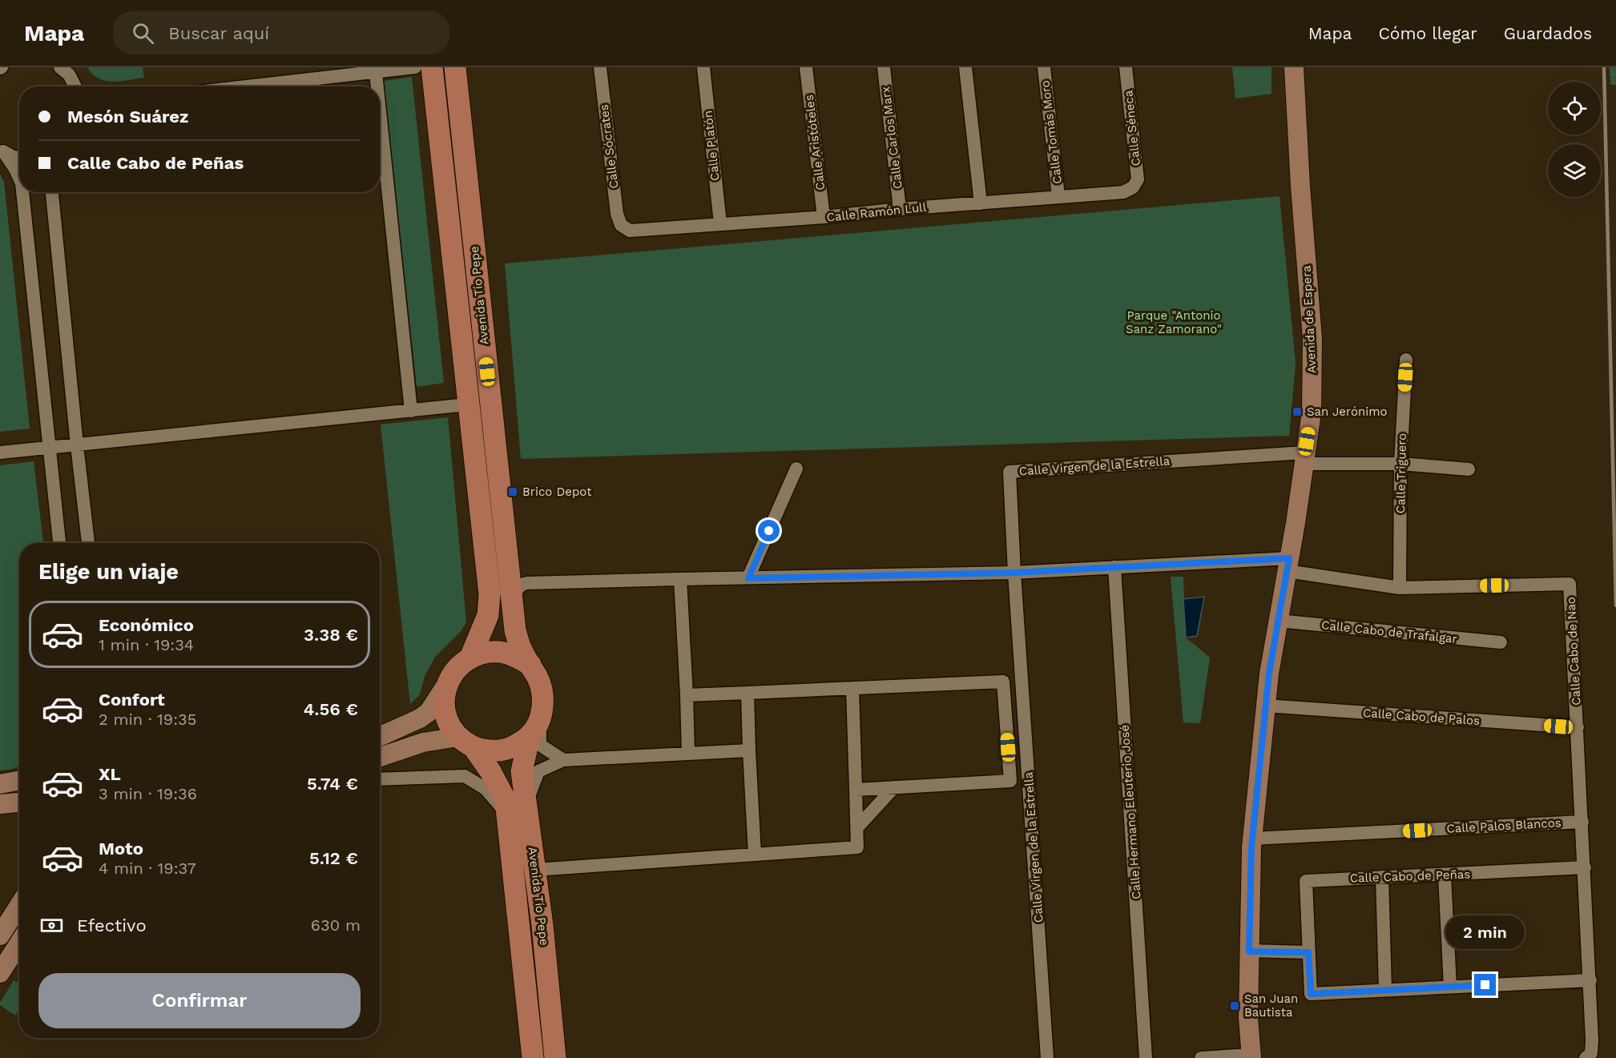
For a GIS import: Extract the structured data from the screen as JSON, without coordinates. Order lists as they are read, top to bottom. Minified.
{"streets":{"main road":["Avenida Tío Pepe"],"street":["Calle Séneca","Calle Tomás Moro","Calle Carlos Marx","Calle Aristóteles","Calle Platón","Calle Sócrates","Calle Ramón Lull","Avenida de Espera","Calle Virgen de la Estrella","Calle Triguero","Calle Cabo de Trafalgar","Calle Cabo de Nao","Calle Cabo de Palos","Calle Hermano Eleuterio José","Calle Palos Blancos","Calle Cabo de Peñas"]},"crossings":[["Calle Séneca","Calle Ramón Lull"],["Calle Tomás Moro","Calle Ramón Lull"],["Calle Carlos Marx","Calle Ramón Lull"],["Calle Aristóteles","Calle Ramón Lull"],["Calle Platón","Calle Ramón Lull"],["Calle Sócrates","Calle Ramón Lull"],["Avenida Tío Pepe","Calle Cabo de Nao"],["Avenida de Espera","Calle Virgen de la Estrella"],["Avenida de Espera","Calle Cabo de Trafalgar"],["Avenida de Espera","Calle Cabo de Nao"],["Avenida de Espera","Calle Cabo de Palos"],["Avenida de Espera","Calle Palos Blancos"],["Calle Virgen de la Estrella","Calle Cabo de Nao"],["Calle Triguero","Calle Cabo de Nao"],["Calle Cabo de Nao","Calle Cabo de Palos"],["Calle Cabo de Nao","Calle Hermano Eleuterio José"],["Calle Cabo de Nao","Calle Palos Blancos"],["Calle Cabo de Nao","Calle Cabo de Peñas"]],"parks":["Parque \"Antonio Sanz Zamorano\""],"places":{"transit":["San Jerónimo","Brico Depot","San Juan Bautista"]},"page":{"header":"Mapa","search":"Buscar aquí","nav":["Mapa","Cómo llegar","Guardados"],"banner":["Mesón Suárez","Calle Cabo de Peñas"],"heading":"Elige un viaje","list":[{"name":"Económico","note":"1 min · 19:34","value":"3.38 €"},{"name":"Confort","note":"2 min · 19:35","value":"4.56 €"},{"name":"XL","note":"3 min · 19:36","value":"5.74 €"},{"name":"Moto","note":"4 min · 19:37","value":"5.12 €"}],"pay":["Efectivo","630 m"],"bubble":"2 min","buttons":"Confirmar"}}
